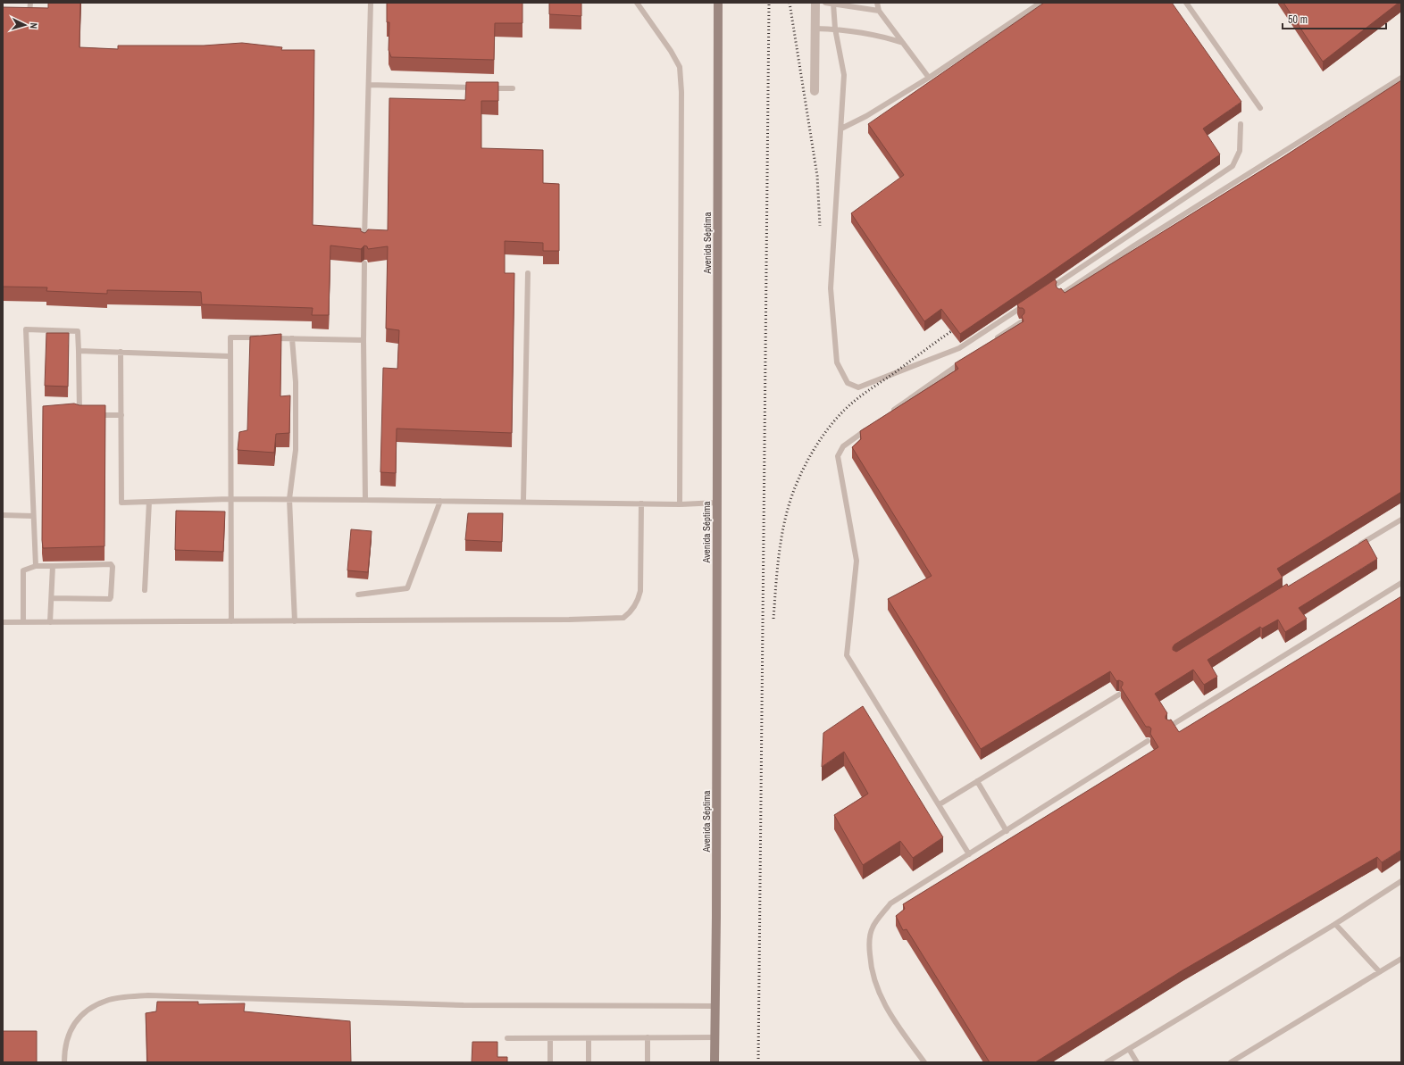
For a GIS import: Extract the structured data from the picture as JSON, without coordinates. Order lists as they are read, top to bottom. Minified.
{"streets":{"street":["Avenida Séptima"]},"scale_bar":"50 m","north":"right"}
